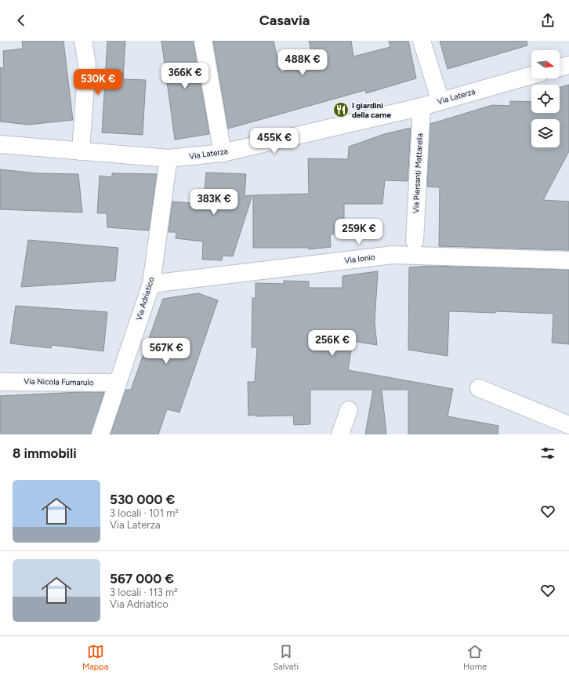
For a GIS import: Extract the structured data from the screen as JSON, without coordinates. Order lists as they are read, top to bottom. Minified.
{"streets":{"street":["Via Laterza","Via Piersanti Mattarella","Via Ionio","Via Adriatico","Via Nicola Fumarulo"]},"crossings":[["Via Laterza","Via Piersanti Mattarella"],["Via Laterza","Via Adriatico"],["Via Ionio","Via Adriatico"],["Via Adriatico","Via Nicola Fumarulo"]],"places":{"restaurant":["I giardini della carne"]},"north":"right","page":{"header":"Casavia","price":["488K €","366K €","530K €","455K €","383K €","259K €","256K €","567K €"],"heading":"8 immobili","list":[{"name":"530 000 €","note":"3 locali · 101 m² · Via Laterza"},{"name":"567 000 €","note":"3 locali · 113 m² · Via Adriatico"}],"tabs":["Mappa","Salvati","Home"]}}
